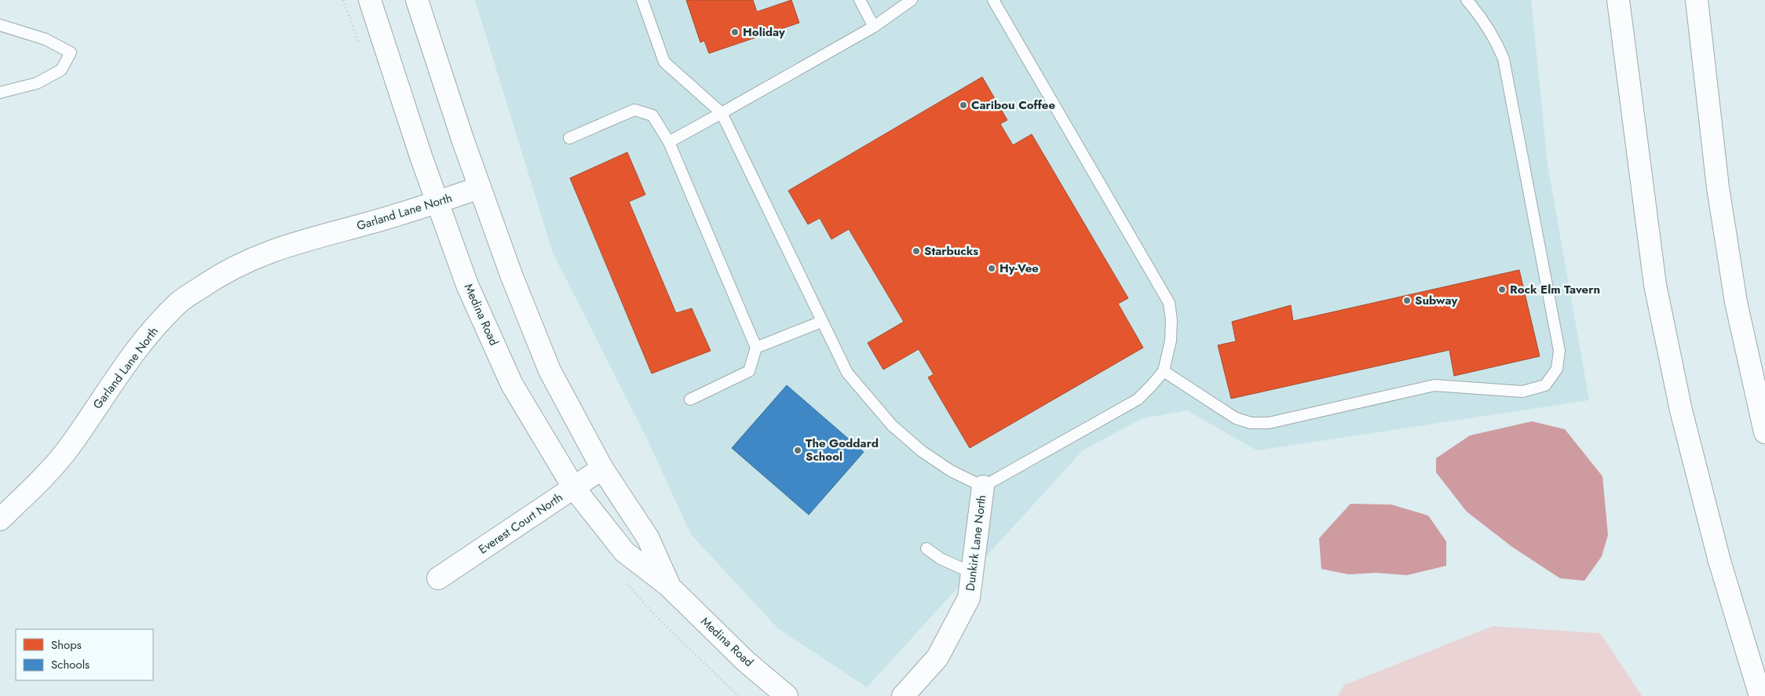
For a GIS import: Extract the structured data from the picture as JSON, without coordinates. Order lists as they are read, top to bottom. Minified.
{"streets":{"street":["Garland Lane North","Medina Road","Everest Court North","Dunkirk Lane North"]},"crossings":[["Garland Lane North","Medina Road"],["Medina Road","Everest Court North"]],"places":["Holiday","Caribou Coffee","Starbucks","Hy-Vee","Rock Elm Tavern","Subway","The Goddard School"],"legend":["Shops","Schools"]}
